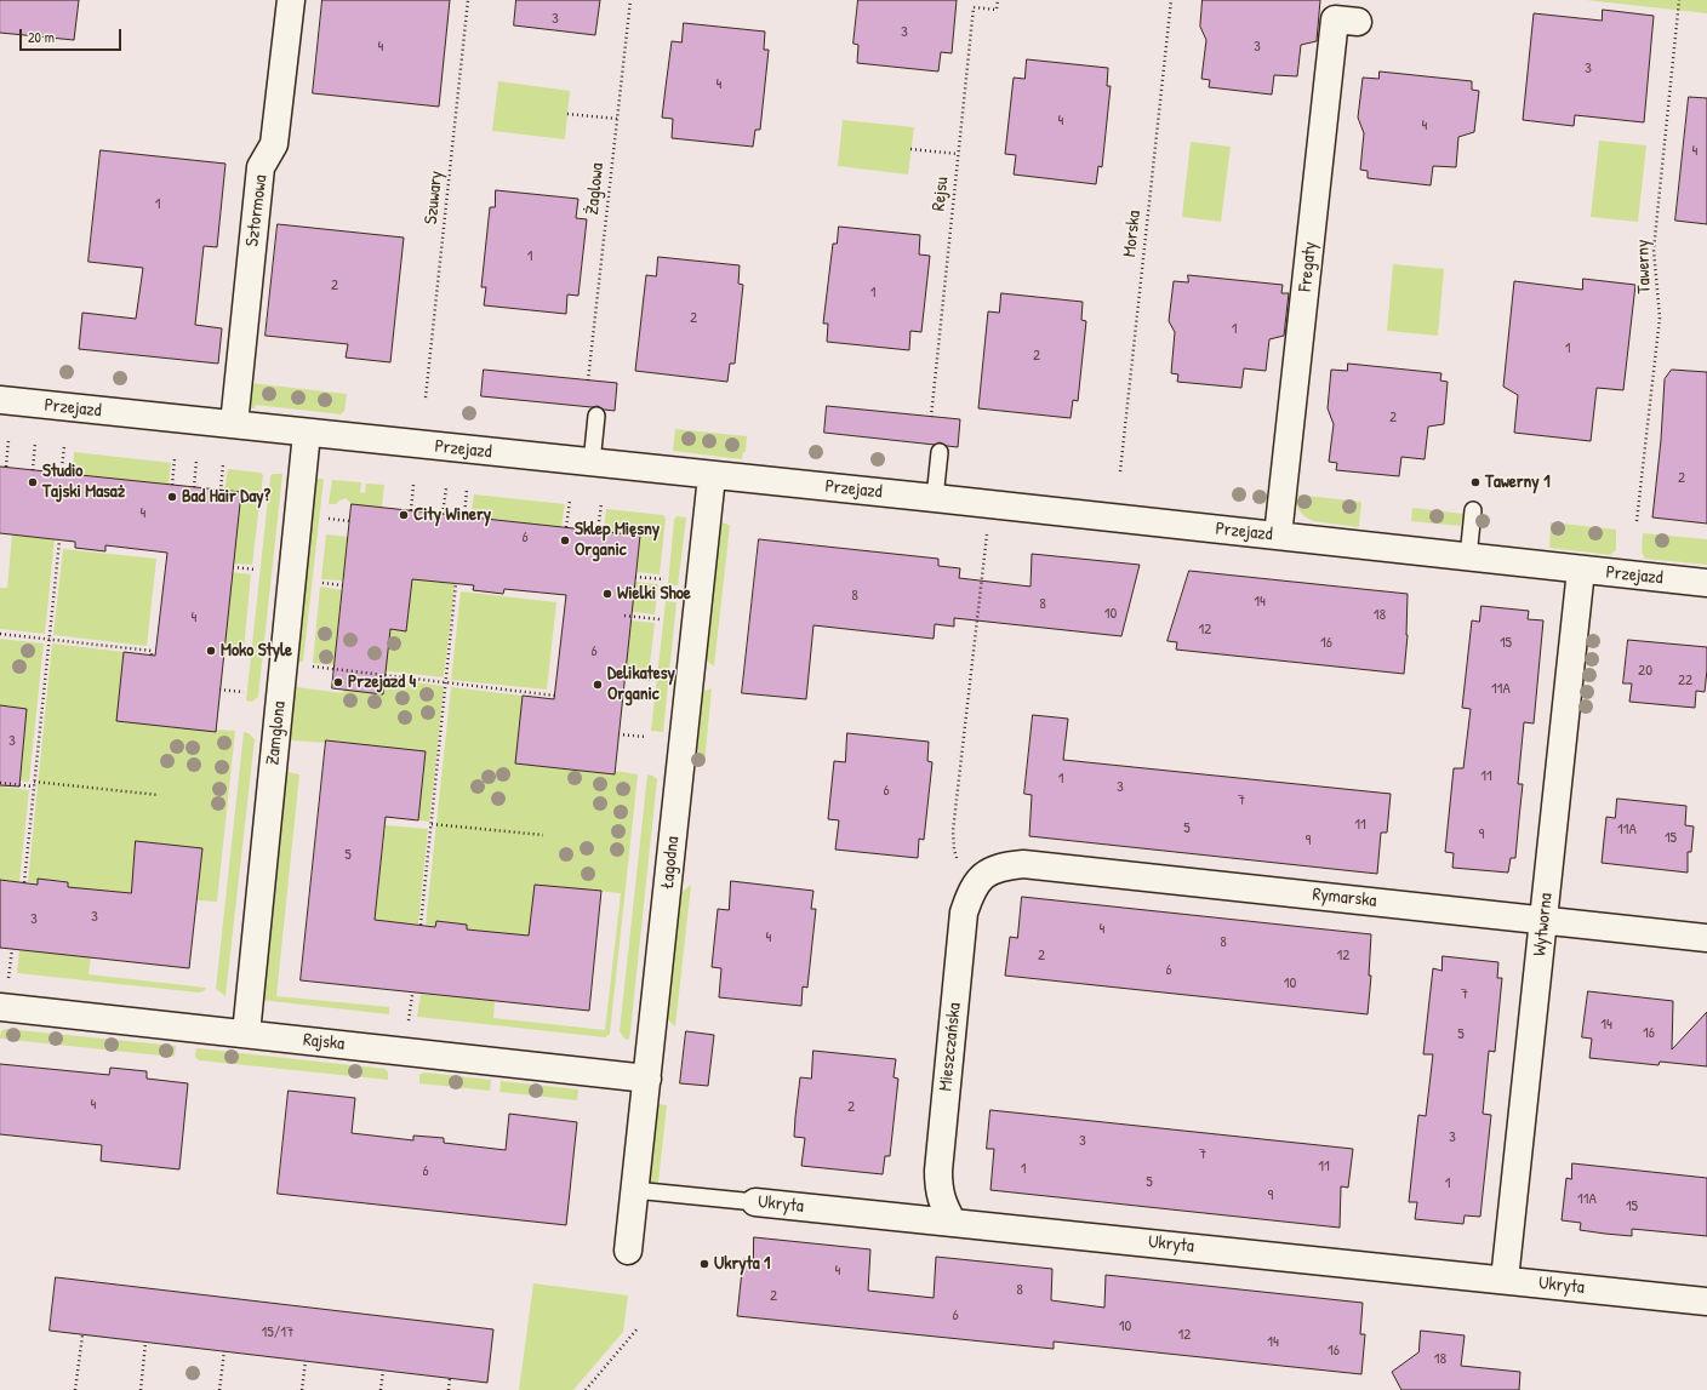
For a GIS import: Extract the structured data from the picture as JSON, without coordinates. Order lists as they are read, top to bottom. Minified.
{"streets":{"street":["Sztormowa","Fregaty","Przejazd","Zamglona","Łagodna","Rymarska","Wytworna","Rajska","Mieszczańska","Ukryta"],"path":["Żaglowa","Rejsu","Szuwary","Morska","Tawerny"]},"crossings":[["Sztormowa","Przejazd"],["Fregaty","Przejazd"],["Przejazd","Zamglona"],["Przejazd","Łagodna"],["Przejazd","Wytworna"],["Zamglona","Rajska"],["Łagodna","Rajska"],["Łagodna","Ukryta"],["Rymarska","Wytworna"],["Rymarska","Mieszczańska"],["Wytworna","Ukryta"],["Mieszczańska","Ukryta"]],"places":["Studio Tajski Masaż","Tawerny 1","Bad Hair Day?","City Winery","Sklep Mięsny Organic","Wielki Shoe","Moko Style","Przejazd 4","Delikatesy Organic","Ukryta 1"],"house_numbers":["3","3","4","3","3","4","4","4","4","1","1","2","1","2","1","1","2","2","2","4","6","8","14","8","10","18","4","12","16","15","6","20","22","11A","3","11","1","3","6","7","11","5","11A","9","15","9","5","3","3","4","4","8","2","12","6","10","7","14","16","5","4","2","3","3","7","11","1","6","5","1","9","11A","15","4","8","2","6","10","15/17","12","14","16","18"],"scale_bar":"20 m"}
